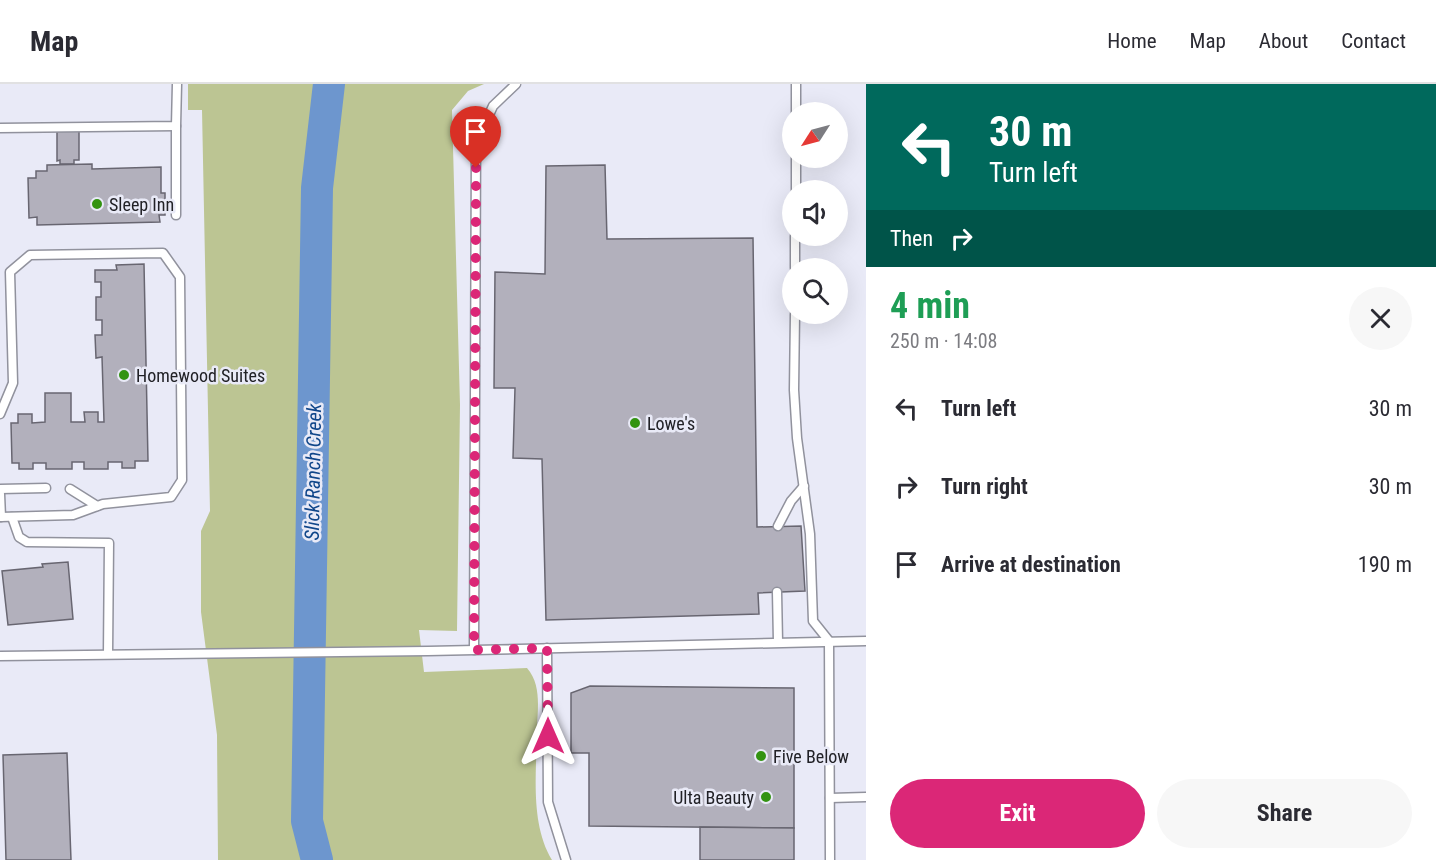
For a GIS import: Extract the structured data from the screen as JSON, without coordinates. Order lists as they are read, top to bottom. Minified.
{"water":["Slick Ranch Creek"],"places":["Sleep Inn","Homewood Suites","Lowe's","Five Below","Ulta Beauty"],"north":"bottom left","page":{"header":"Map","nav":["Home","Map","About","Contact"],"turn":["30 m","Turn left"],"then":"Then","heading":["4 min","250 m · 14:08"],"list":[{"name":"Turn left","value":"30 m"},{"name":"Turn right","value":"30 m"},{"name":"Arrive at destination","value":"190 m"}],"buttons":["Exit","Share"]}}
